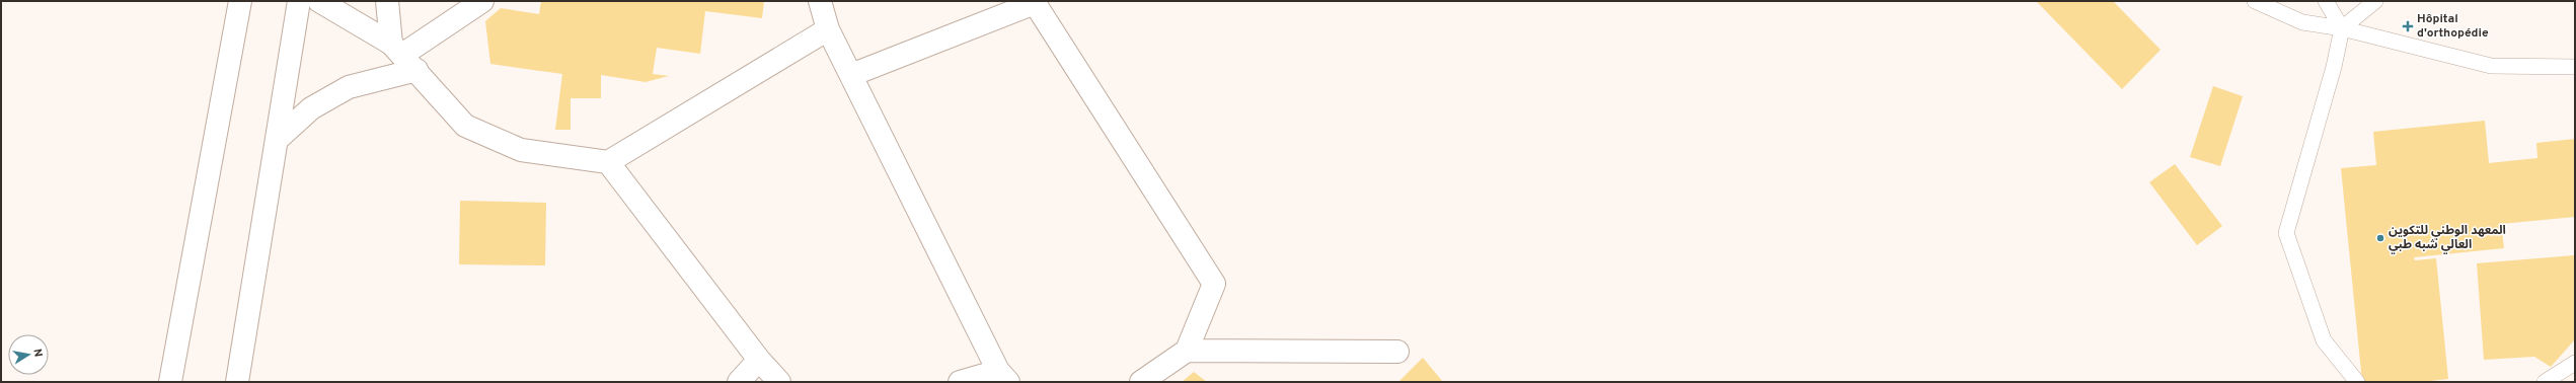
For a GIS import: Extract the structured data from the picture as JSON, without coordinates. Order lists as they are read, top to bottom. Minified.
{"places":{"health":["Hôpital d'orthopédie"],"other":["المعهد الوطني للتكوين العالي شبه طبي"]},"north":"right"}
